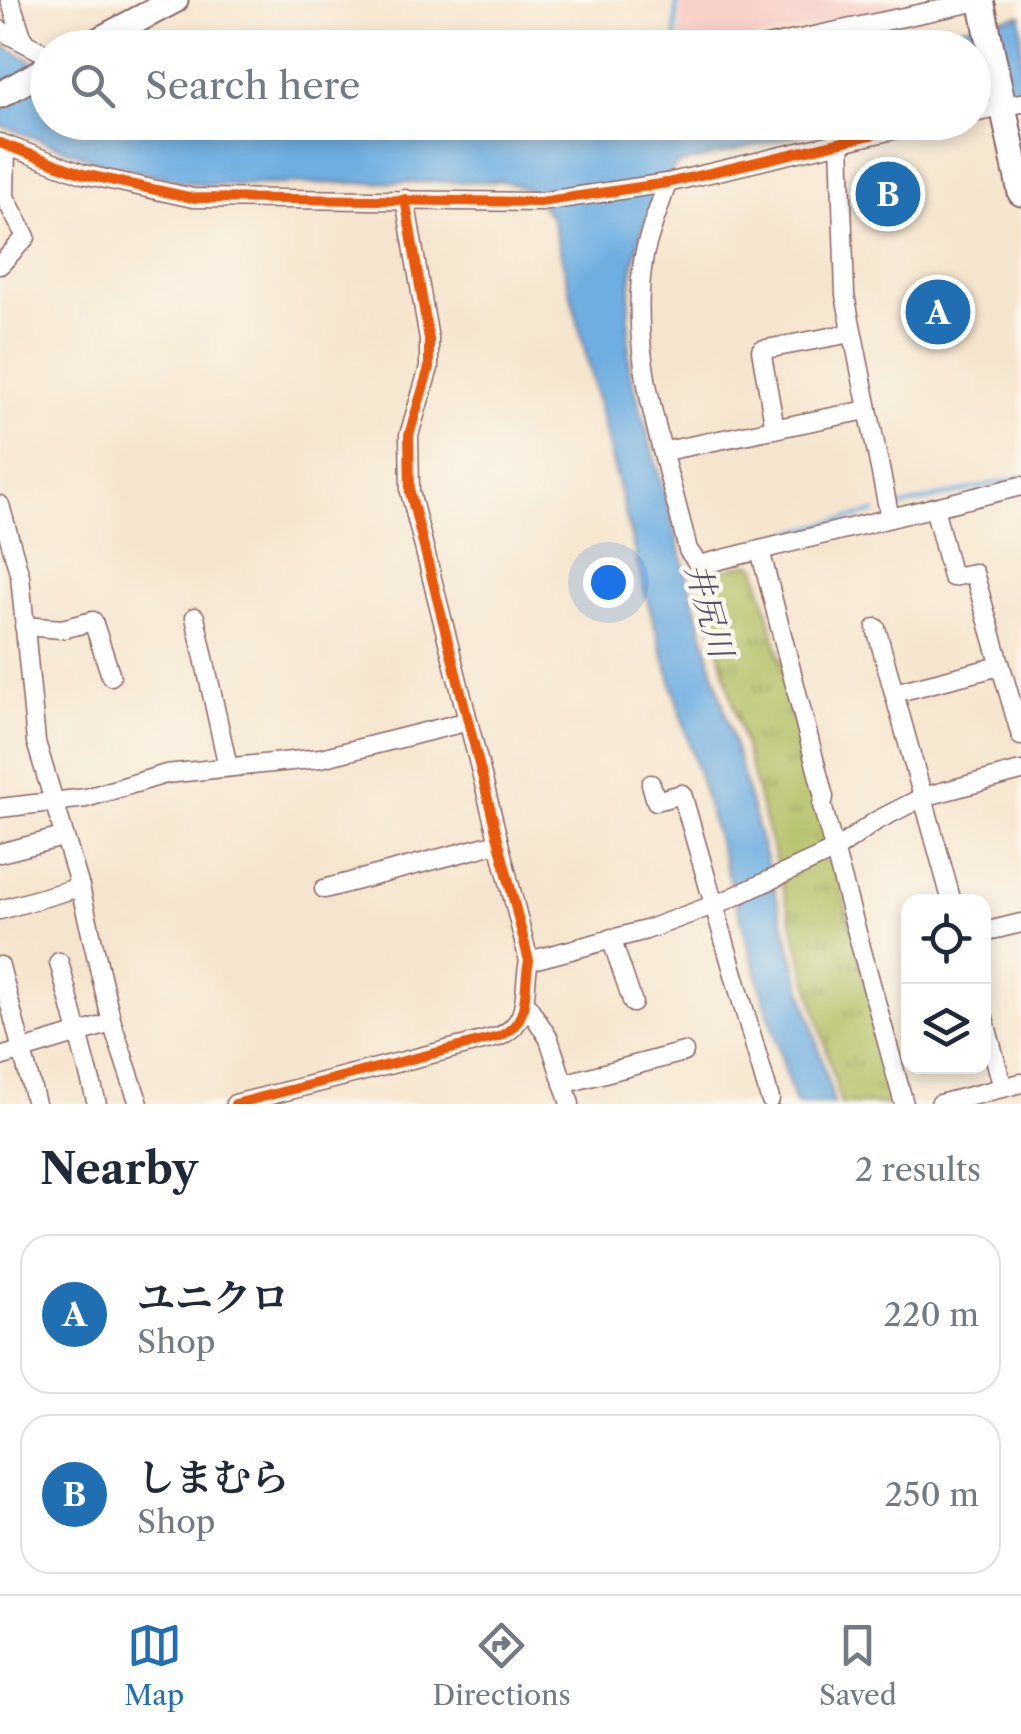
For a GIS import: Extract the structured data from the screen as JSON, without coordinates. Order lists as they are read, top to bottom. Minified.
{"water":["井尻川"],"page":{"search":"Search here","pins":["B","A"],"heading":["Nearby","2 results"],"list":[{"mark":"A","name":"ユニクロ","note":"Shop","value":"220 m"},{"mark":"B","name":"しまむら","note":"Shop","value":"250 m"}],"nav":["Map","Directions","Saved"]}}
